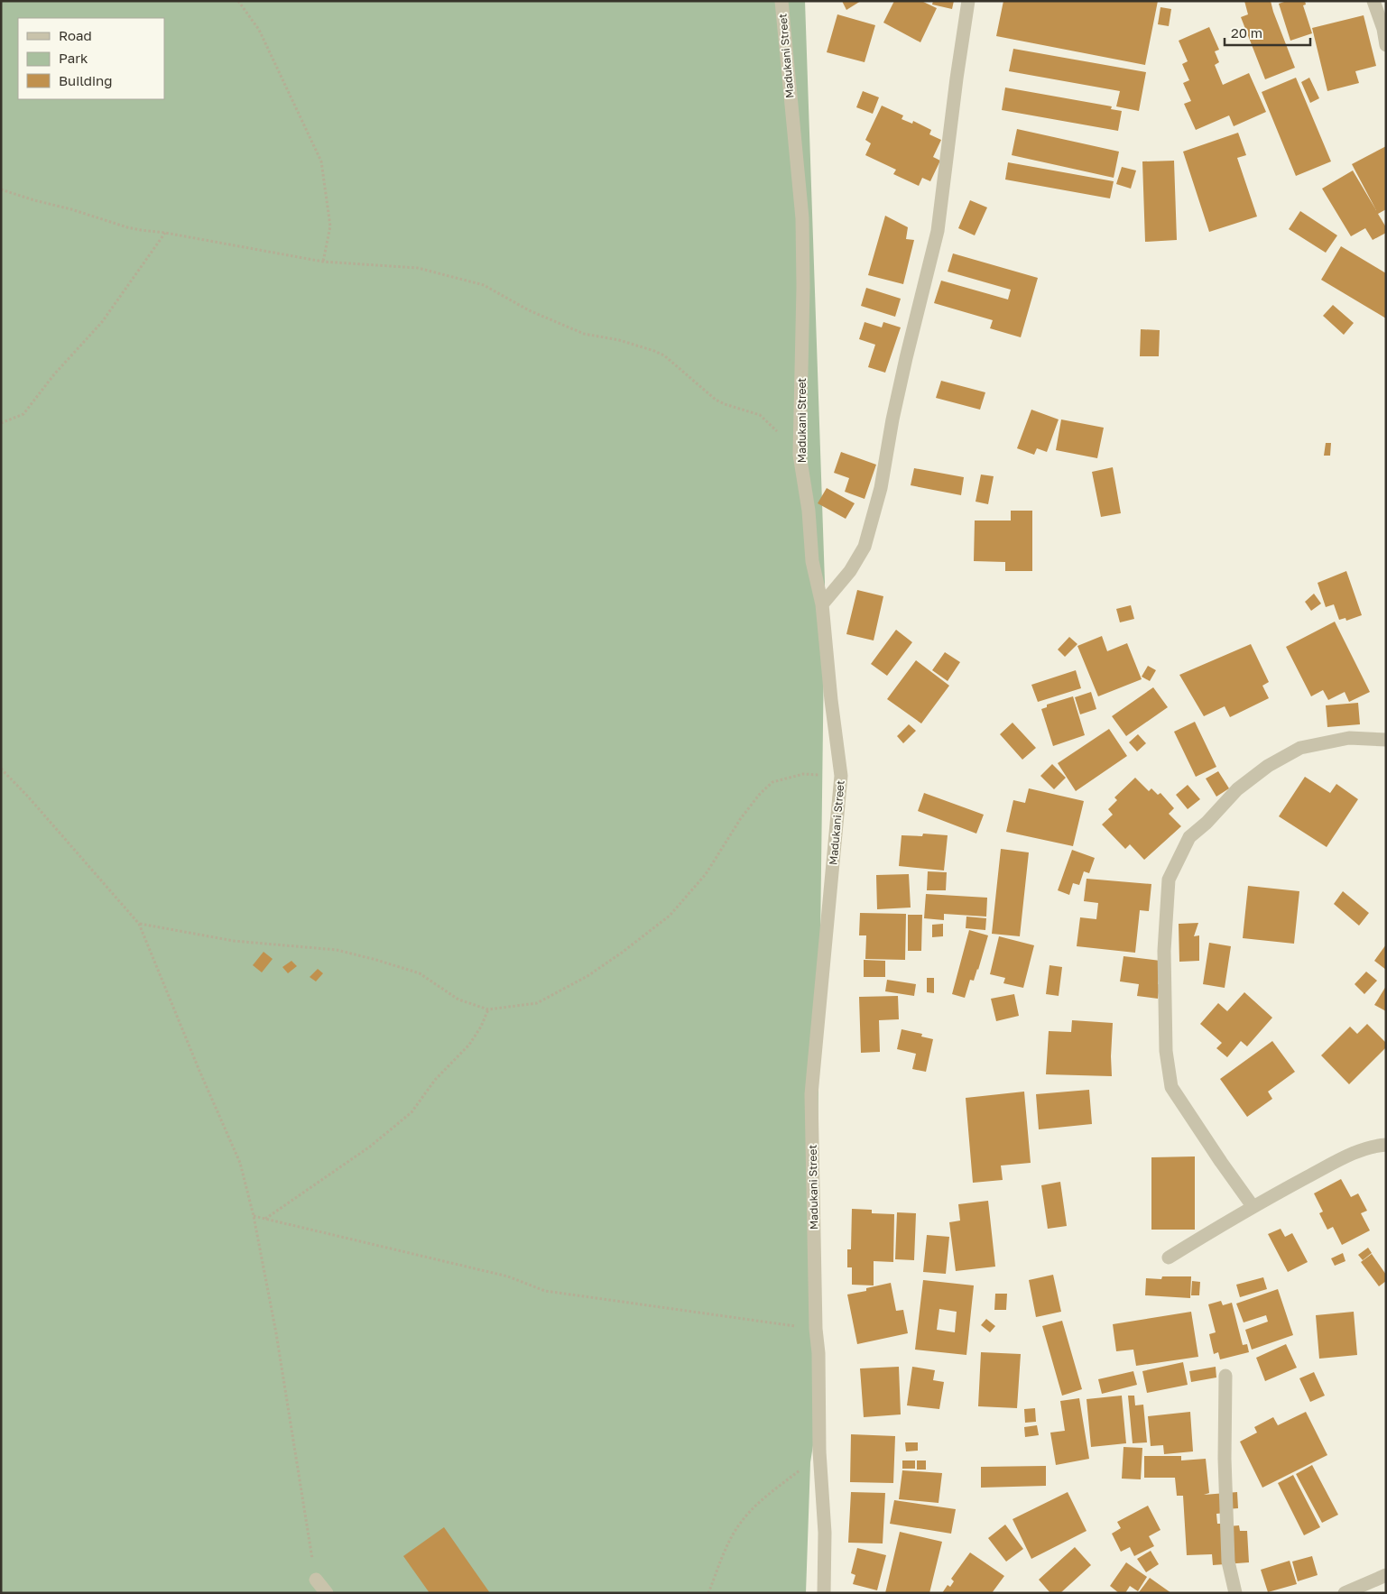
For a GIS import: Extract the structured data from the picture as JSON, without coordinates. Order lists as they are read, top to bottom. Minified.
{"streets":{"street":["Madukani Street"]},"legend":["Road","Park","Building"],"scale_bar":"20 m"}
